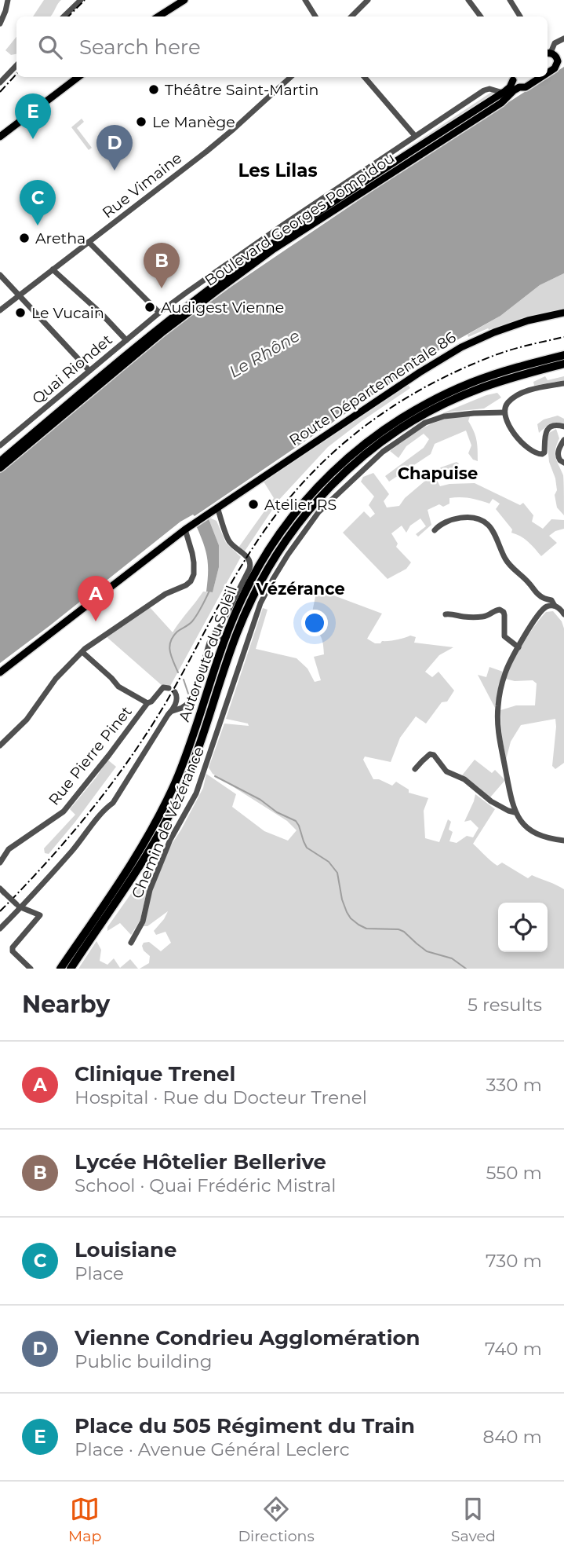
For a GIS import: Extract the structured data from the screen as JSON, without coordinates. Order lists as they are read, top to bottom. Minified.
{"streets":{"highway":["Autoroute du Soleil"],"main road":["Boulevard Georges Pompidou","Route Départementale 86"],"street":["Rue Vimaine","Quai Riondet","Rue Pierre Pinet","Chemin de Vézérance"]},"crossings":[["Boulevard Georges Pompidou","Quai Riondet"]],"districts":["Les Lilas","Chapuise","Vézérance"],"water":["Le Rhône"],"places":["Théâtre Saint-Martin","Le Manège","Aretha","Audigest Vienne","Le Vucain","Atelier RS"],"page":{"search":"Search here","pins":["E","D","C","B","A"],"heading":["Nearby","5 results"],"list":[{"mark":"A","name":"Clinique Trenel","note":"Hospital · Rue du Docteur Trenel","value":"330 m"},{"mark":"B","name":"Lycée Hôtelier Bellerive","note":"School · Quai Frédéric Mistral","value":"550 m"},{"mark":"C","name":"Louisiane","note":"Place","value":"730 m"},{"mark":"D","name":"Vienne Condrieu Agglomération","note":"Public building","value":"740 m"},{"mark":"E","name":"Place du 505 Régiment du Train","note":"Place · Avenue Général Leclerc","value":"840 m"}],"nav":["Map","Directions","Saved"]}}
